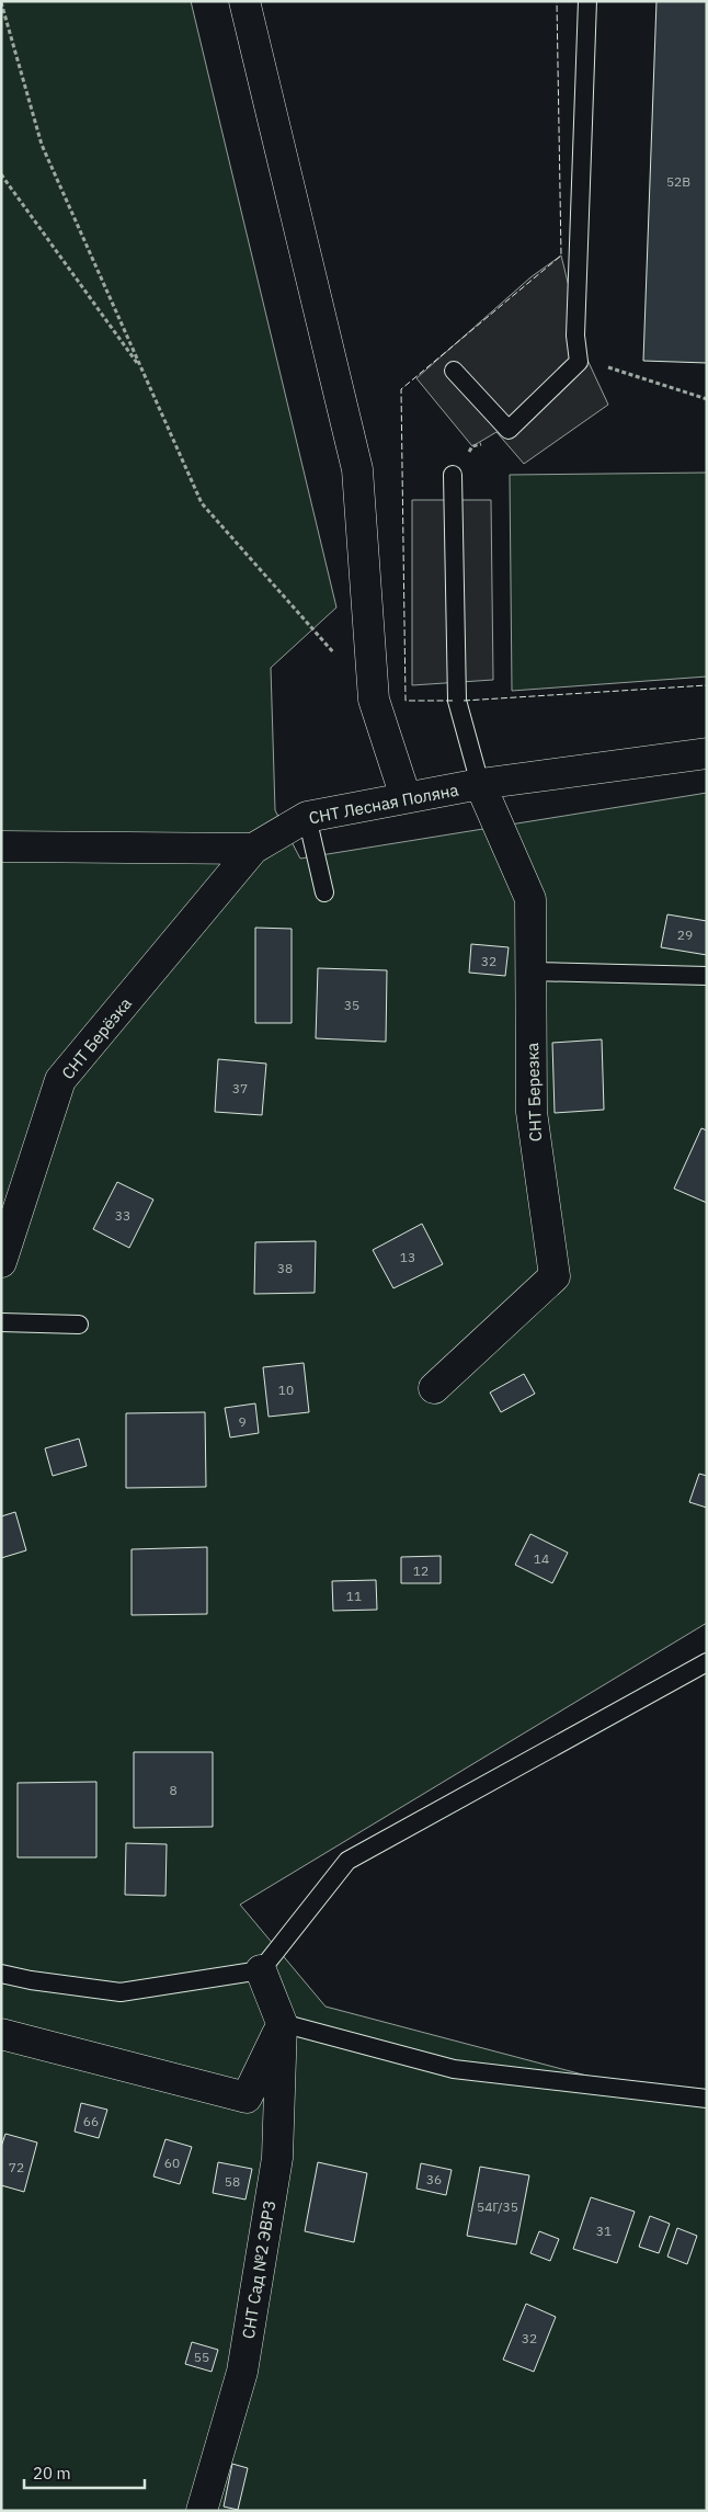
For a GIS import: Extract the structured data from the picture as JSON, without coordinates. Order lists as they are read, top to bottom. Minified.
{"streets":{"street":["СНТ Лесная Поляна","СНТ Берёзка","СНТ Березка","СНТ Сад №2 ЭВРЗ"]},"crossings":[["СНТ Лесная Поляна","СНТ Берёзка"],["СНТ Лесная Поляна","СНТ Березка"]],"house_numbers":["52В","29","32","35","37","33","13","38","10","9","14","12","11","8","66","60","72","36","58","54Г/35","31","32","55"],"scale_bar":"20 m"}
